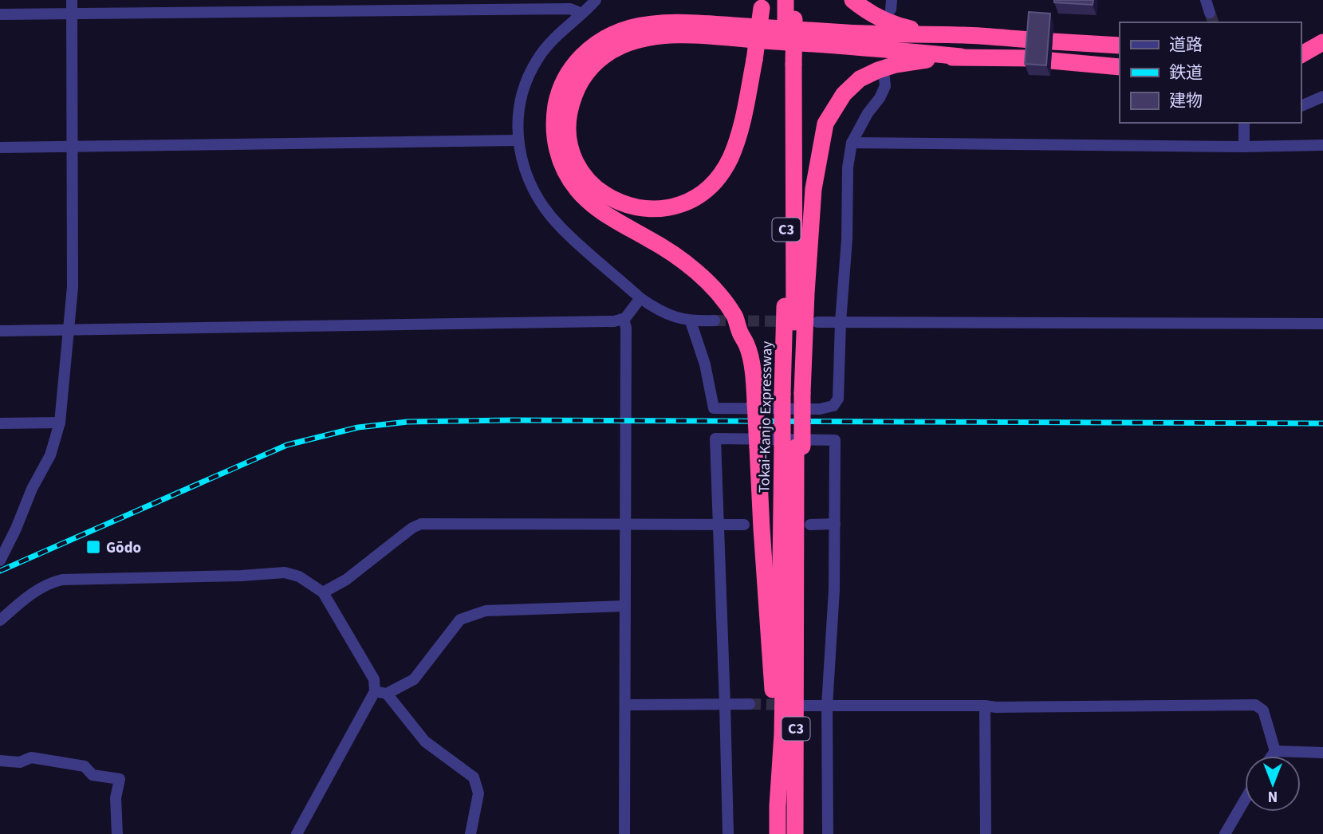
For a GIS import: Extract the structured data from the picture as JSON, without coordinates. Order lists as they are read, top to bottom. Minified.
{"streets":{"highway":["C3","Tokai-Kanjo Expressway"]},"places":{"transit":["Gōdo"]},"legend":["道路","鉄道","建物"],"north":"bottom"}
